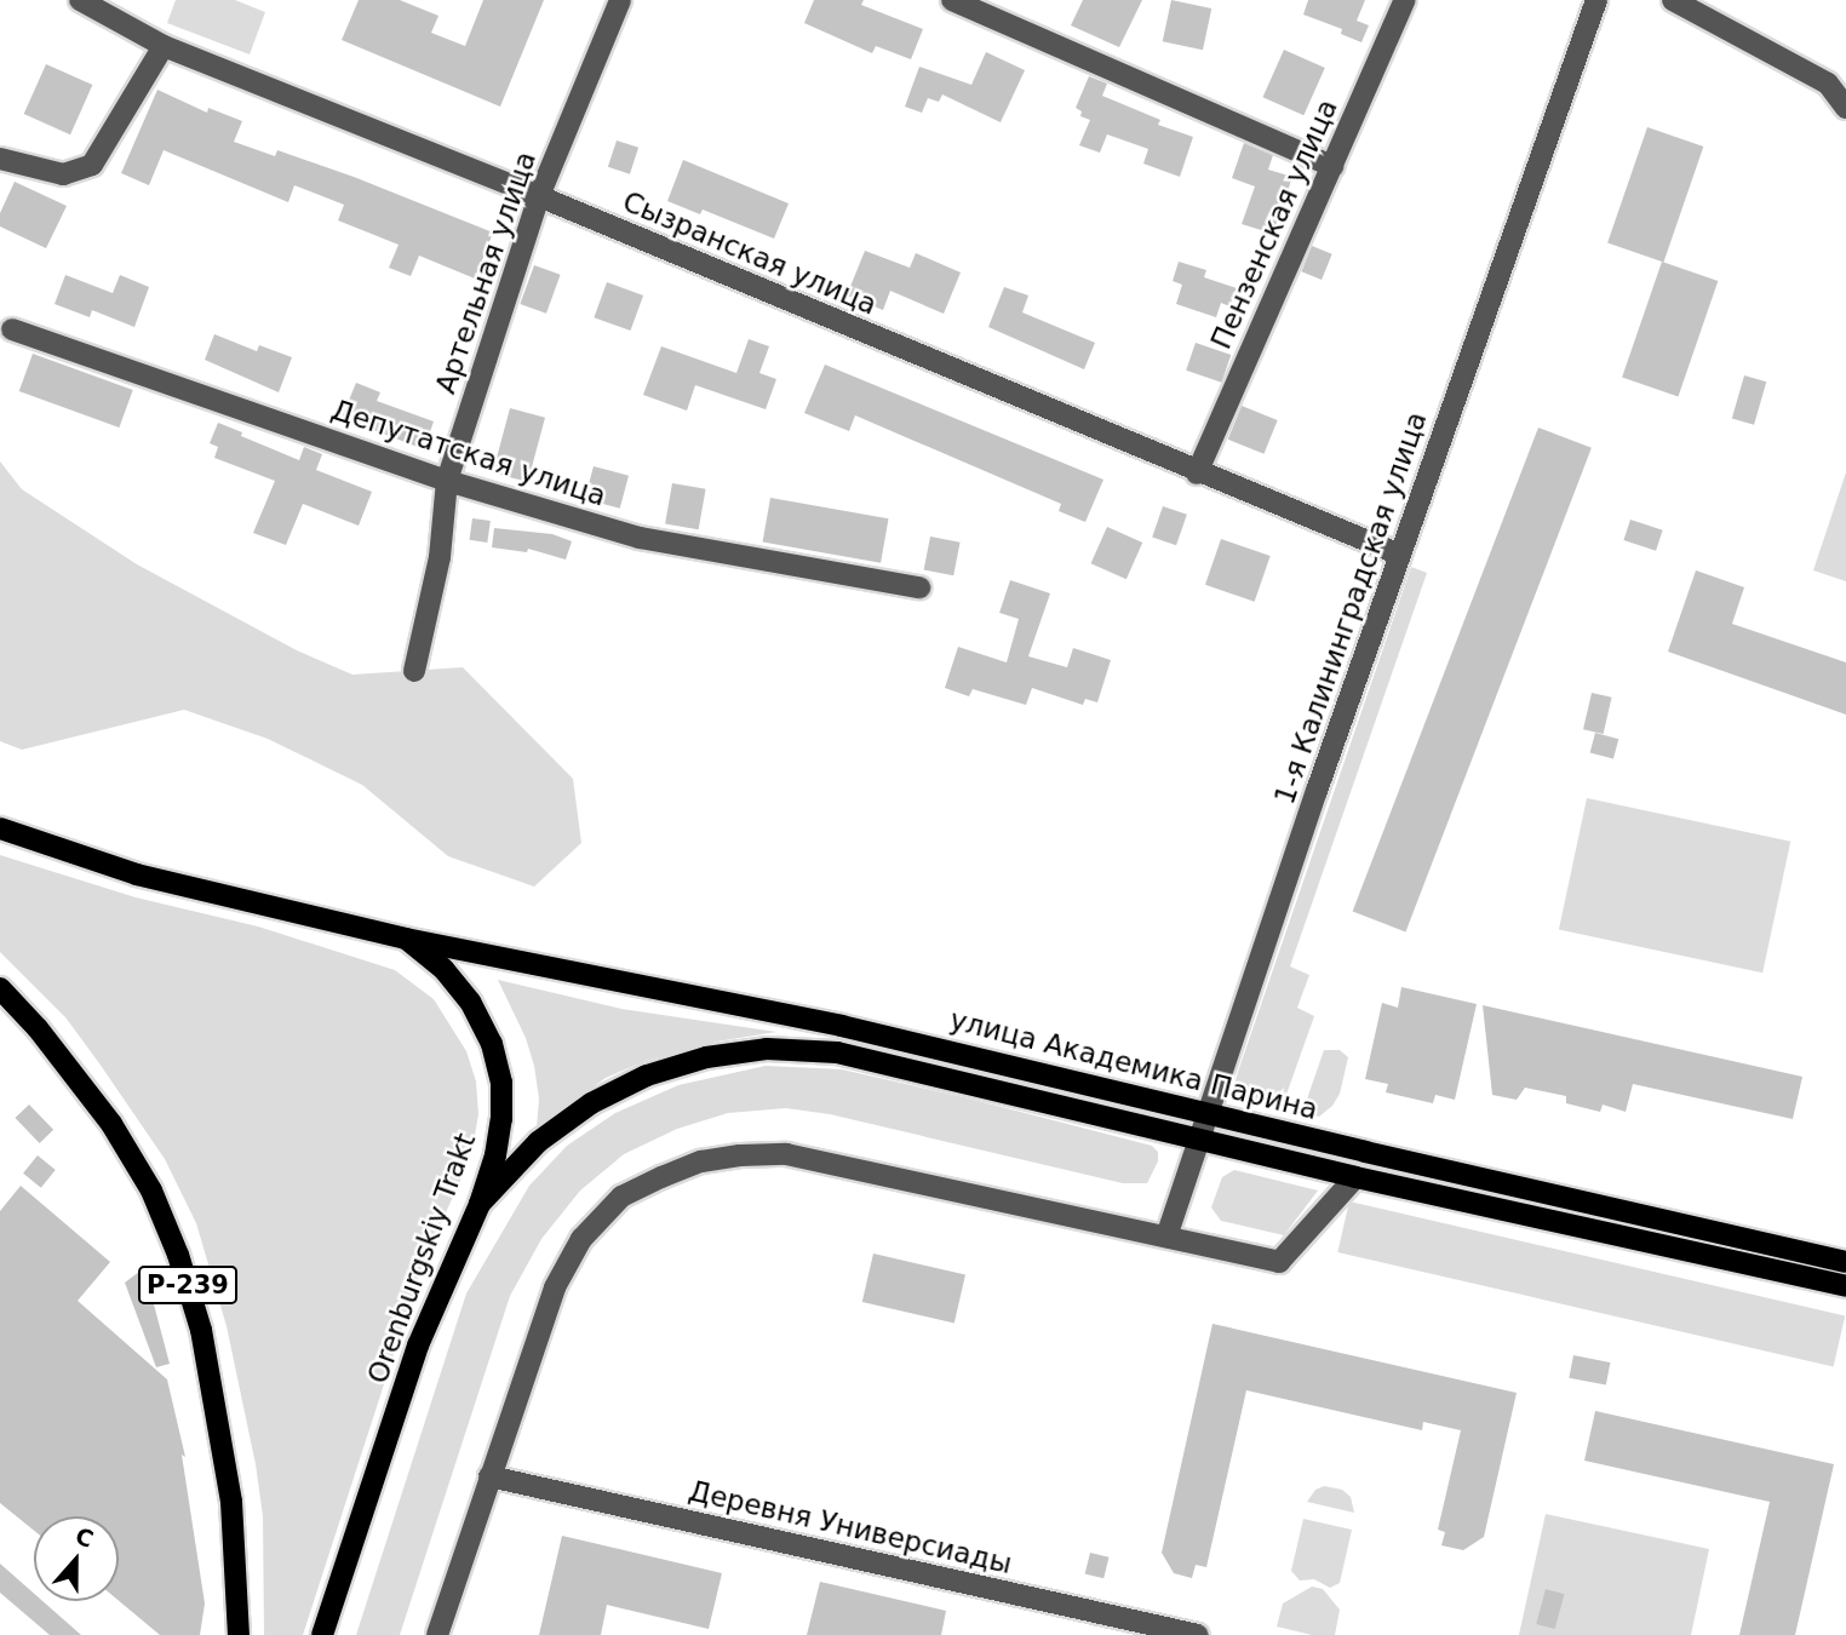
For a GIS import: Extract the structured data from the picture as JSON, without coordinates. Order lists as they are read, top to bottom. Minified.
{"streets":{"main road":["улица Академика Парина","Orenburgskiy Trakt","Р-239"],"street":["Пензенская улица","Сызранская улица","Артельная улица","Депутатская улица","1-я Калининградская улица","Деревня Универсиады"]},"crossings":[["Пензенская улица","Сызранская улица"],["Сызранская улица","Артельная улица"],["Сызранская улица","1-я Калининградская улица"],["Артельная улица","Депутатская улица"],["1-я Калининградская улица","улица Академика Парина"],["улица Академика Парина","Orenburgskiy Trakt"]],"north":"top"}
